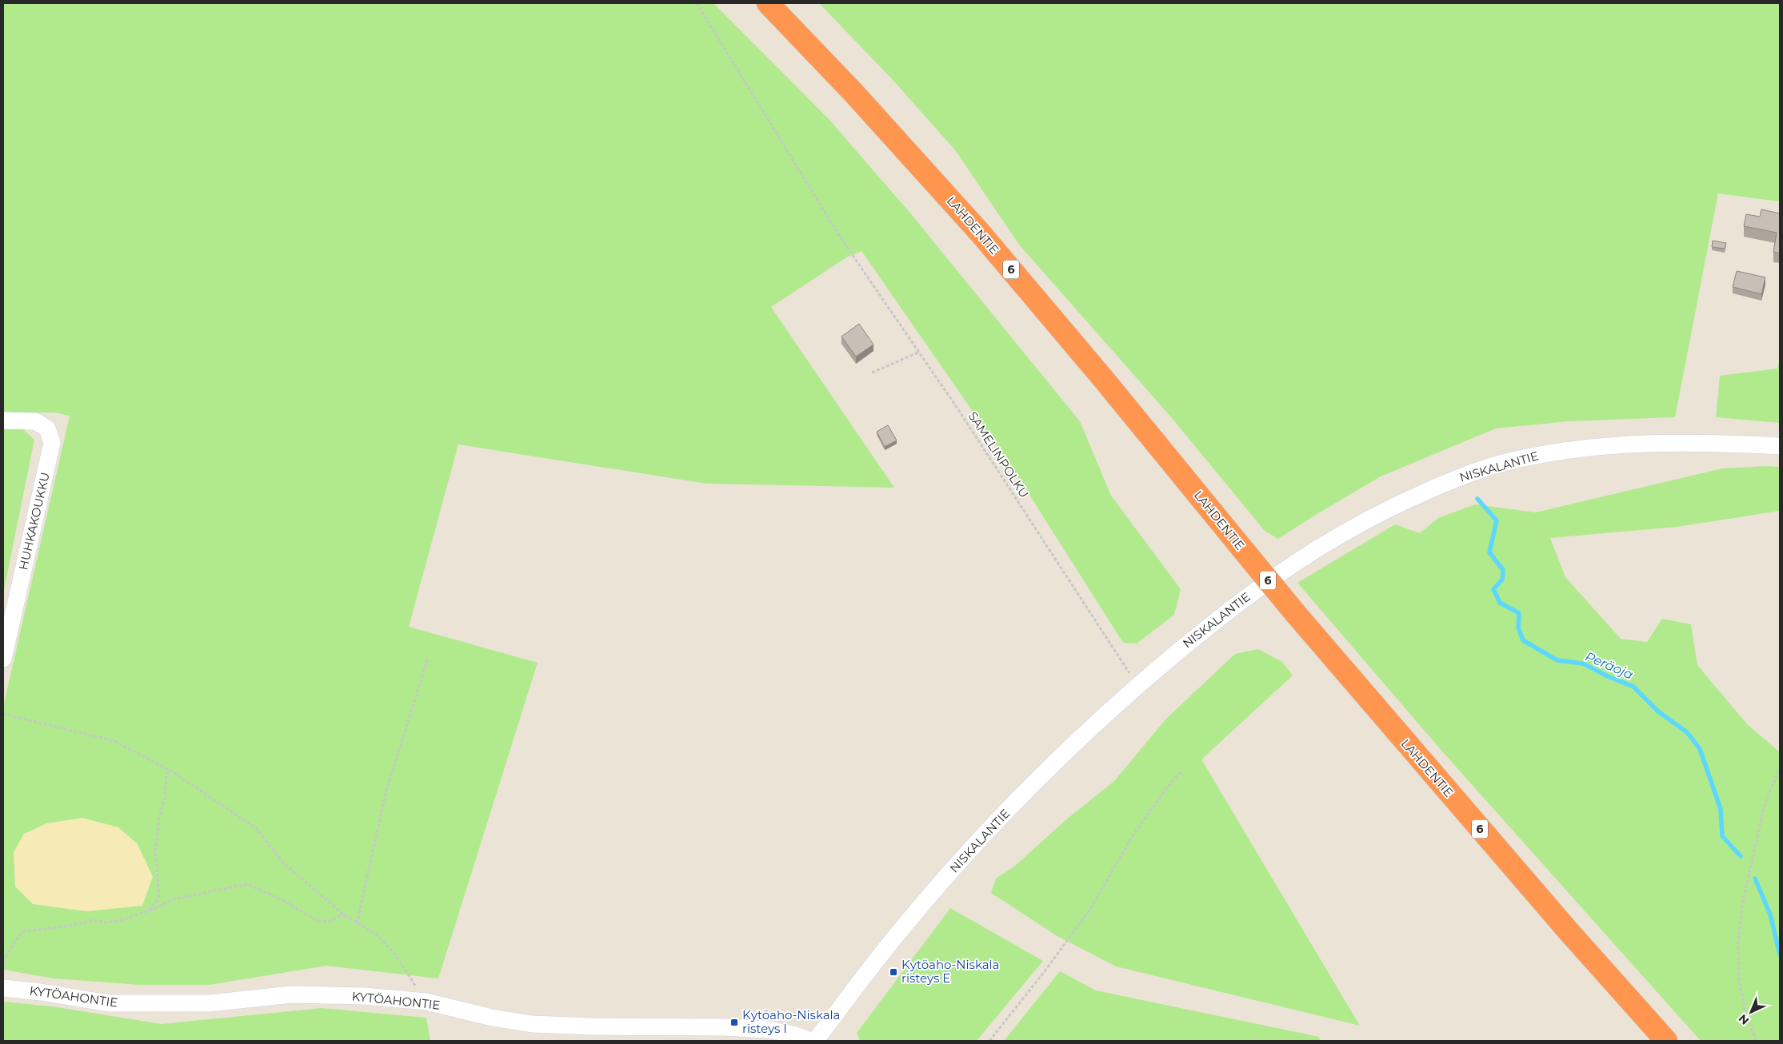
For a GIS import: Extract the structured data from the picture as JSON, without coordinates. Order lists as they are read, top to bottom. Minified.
{"streets":{"highway":["LAHDENTIE","6"],"street":["NISKALANTIE","HUHKAKOUKKU","KYTÖAHONTIE"],"path":["SAMELINPOLKU"]},"crossings":[["SAMELINPOLKU","NISKALANTIE"]],"water":["Peräoja"],"places":{"transit":["Kytöaho-Niskala risteys E","Kytöaho-Niskala risteys I"]},"north":"bottom left"}
